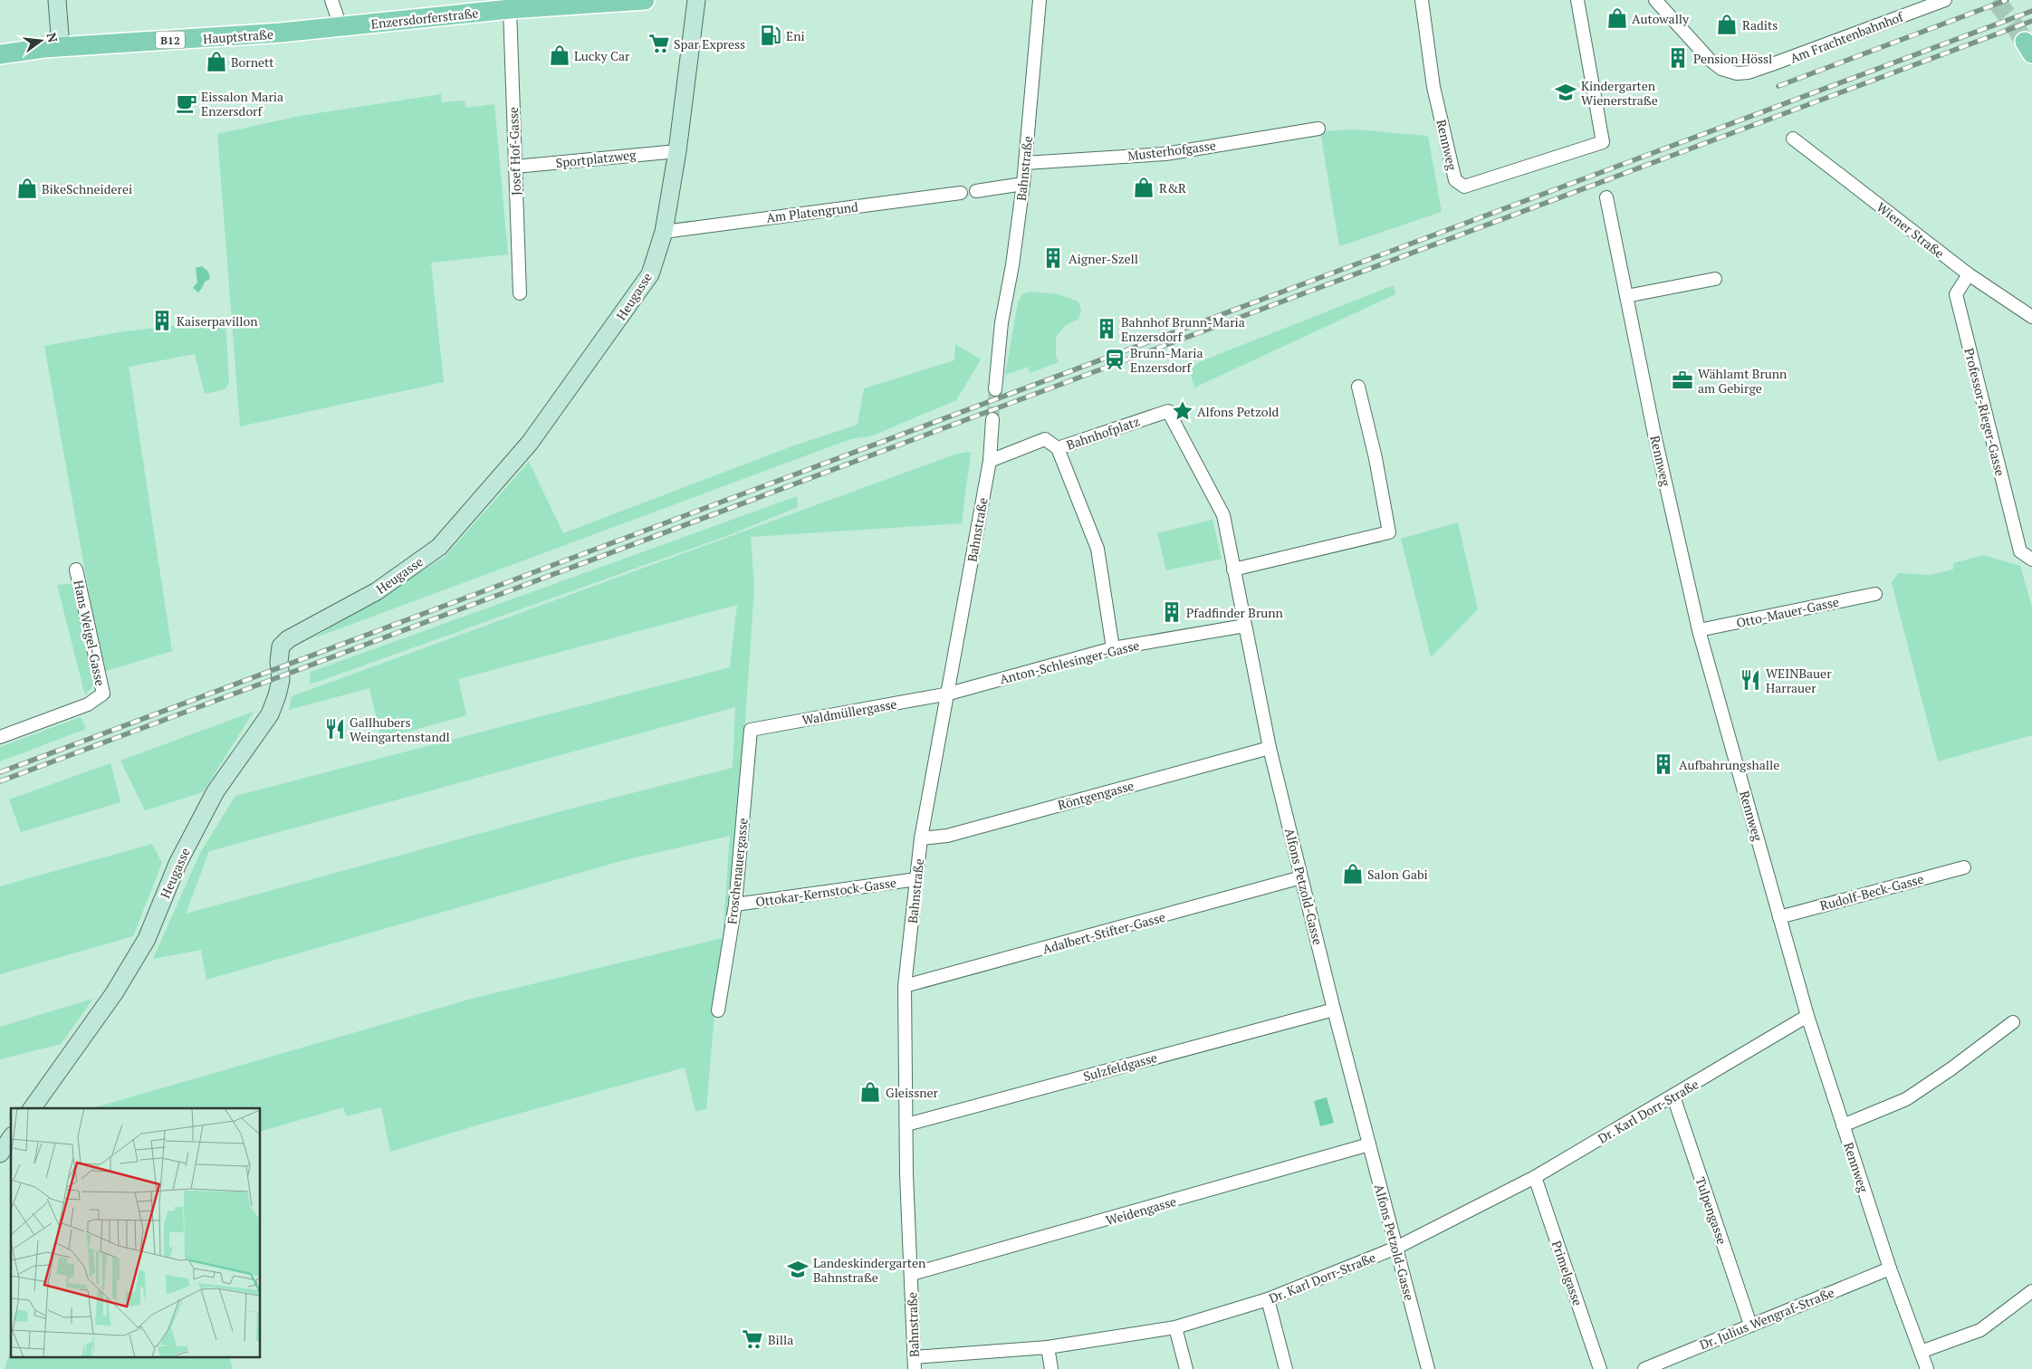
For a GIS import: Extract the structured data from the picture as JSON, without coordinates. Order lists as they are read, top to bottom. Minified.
{"streets":{"main road":["Enzersdorferstraße","Hauptstraße","B12"],"street":["Am Frachtenbahnhof","Rennweg","Musterhofgasse","Josef Hof-Gasse","Sportplatzweg","Bahnstraße","Am Platengrund","Wiener Straße","Heugasse","Professor-Rieger-Gasse","Bahnhofplatz","Otto-Mauer-Gasse","Hans Weigel-Gasse","Anton-Schlesinger-Gasse","Waldmüllergasse","Röntgengasse","Froschenauergasse","Alfons Petzold-Gasse","Ottokar-Kernstock-Gasse","Rudolf-Beck-Gasse","Adalbert-Stifter-Gasse","Sulzfeldgasse","Dr. Karl Dorr-Straße","Weidengasse","Tulpengasse","Primelgasse","Dr. Julius Wengraf-Straße"]},"crossings":[["Enzersdorferstraße","Hauptstraße"],["Enzersdorferstraße","Josef Hof-Gasse"],["Rennweg","Otto-Mauer-Gasse"],["Rennweg","Rudolf-Beck-Gasse"],["Rennweg","Dr. Karl Dorr-Straße"],["Rennweg","Dr. Julius Wengraf-Straße"],["Musterhofgasse","Bahnstraße"],["Josef Hof-Gasse","Sportplatzweg"],["Sportplatzweg","Heugasse"],["Bahnstraße","Bahnhofplatz"],["Bahnstraße","Anton-Schlesinger-Gasse"],["Bahnstraße","Waldmüllergasse"],["Bahnstraße","Röntgengasse"],["Bahnstraße","Ottokar-Kernstock-Gasse"],["Bahnstraße","Adalbert-Stifter-Gasse"],["Bahnstraße","Sulzfeldgasse"],["Bahnstraße","Dr. Karl Dorr-Straße"],["Bahnstraße","Weidengasse"],["Am Platengrund","Heugasse"],["Wiener Straße","Professor-Rieger-Gasse"],["Bahnhofplatz","Alfons Petzold-Gasse"],["Anton-Schlesinger-Gasse","Waldmüllergasse"],["Anton-Schlesinger-Gasse","Alfons Petzold-Gasse"],["Waldmüllergasse","Froschenauergasse"],["Röntgengasse","Alfons Petzold-Gasse"],["Froschenauergasse","Ottokar-Kernstock-Gasse"],["Alfons Petzold-Gasse","Adalbert-Stifter-Gasse"],["Alfons Petzold-Gasse","Sulzfeldgasse"],["Alfons Petzold-Gasse","Dr. Karl Dorr-Straße"],["Alfons Petzold-Gasse","Weidengasse"],["Dr. Karl Dorr-Straße","Tulpengasse"],["Dr. Karl Dorr-Straße","Primelgasse"],["Tulpengasse","Dr. Julius Wengraf-Straße"]],"places":{"shop":["Autowally","Radits","Lucky Car","Bornett","R&R","BikeSchneiderei","Salon Gabi","Gleissner"],"fuel station":["Eni"],"supermarket":["Spar Express","Billa"],"building":["Pension Hössl","Aigner-Szell","Kaiserpavillon","Bahnhof Brunn-Maria Enzersdorf","Pfadfinder Brunn","Aufbahrungshalle"],"school or university":["Kindergarten Wienerstraße","Landeskindergarten Bahnstraße"],"cafe":["Eissalon Maria Enzersdorf"],"station":["Brunn-Maria Enzersdorf"],"office":["Wählamt Brunn am Gebirge"],"place":["Alfons Petzold"],"restaurant":["WEINBauer Harrauer","Gallhubers Weingartenstandl"]},"north":"right"}
